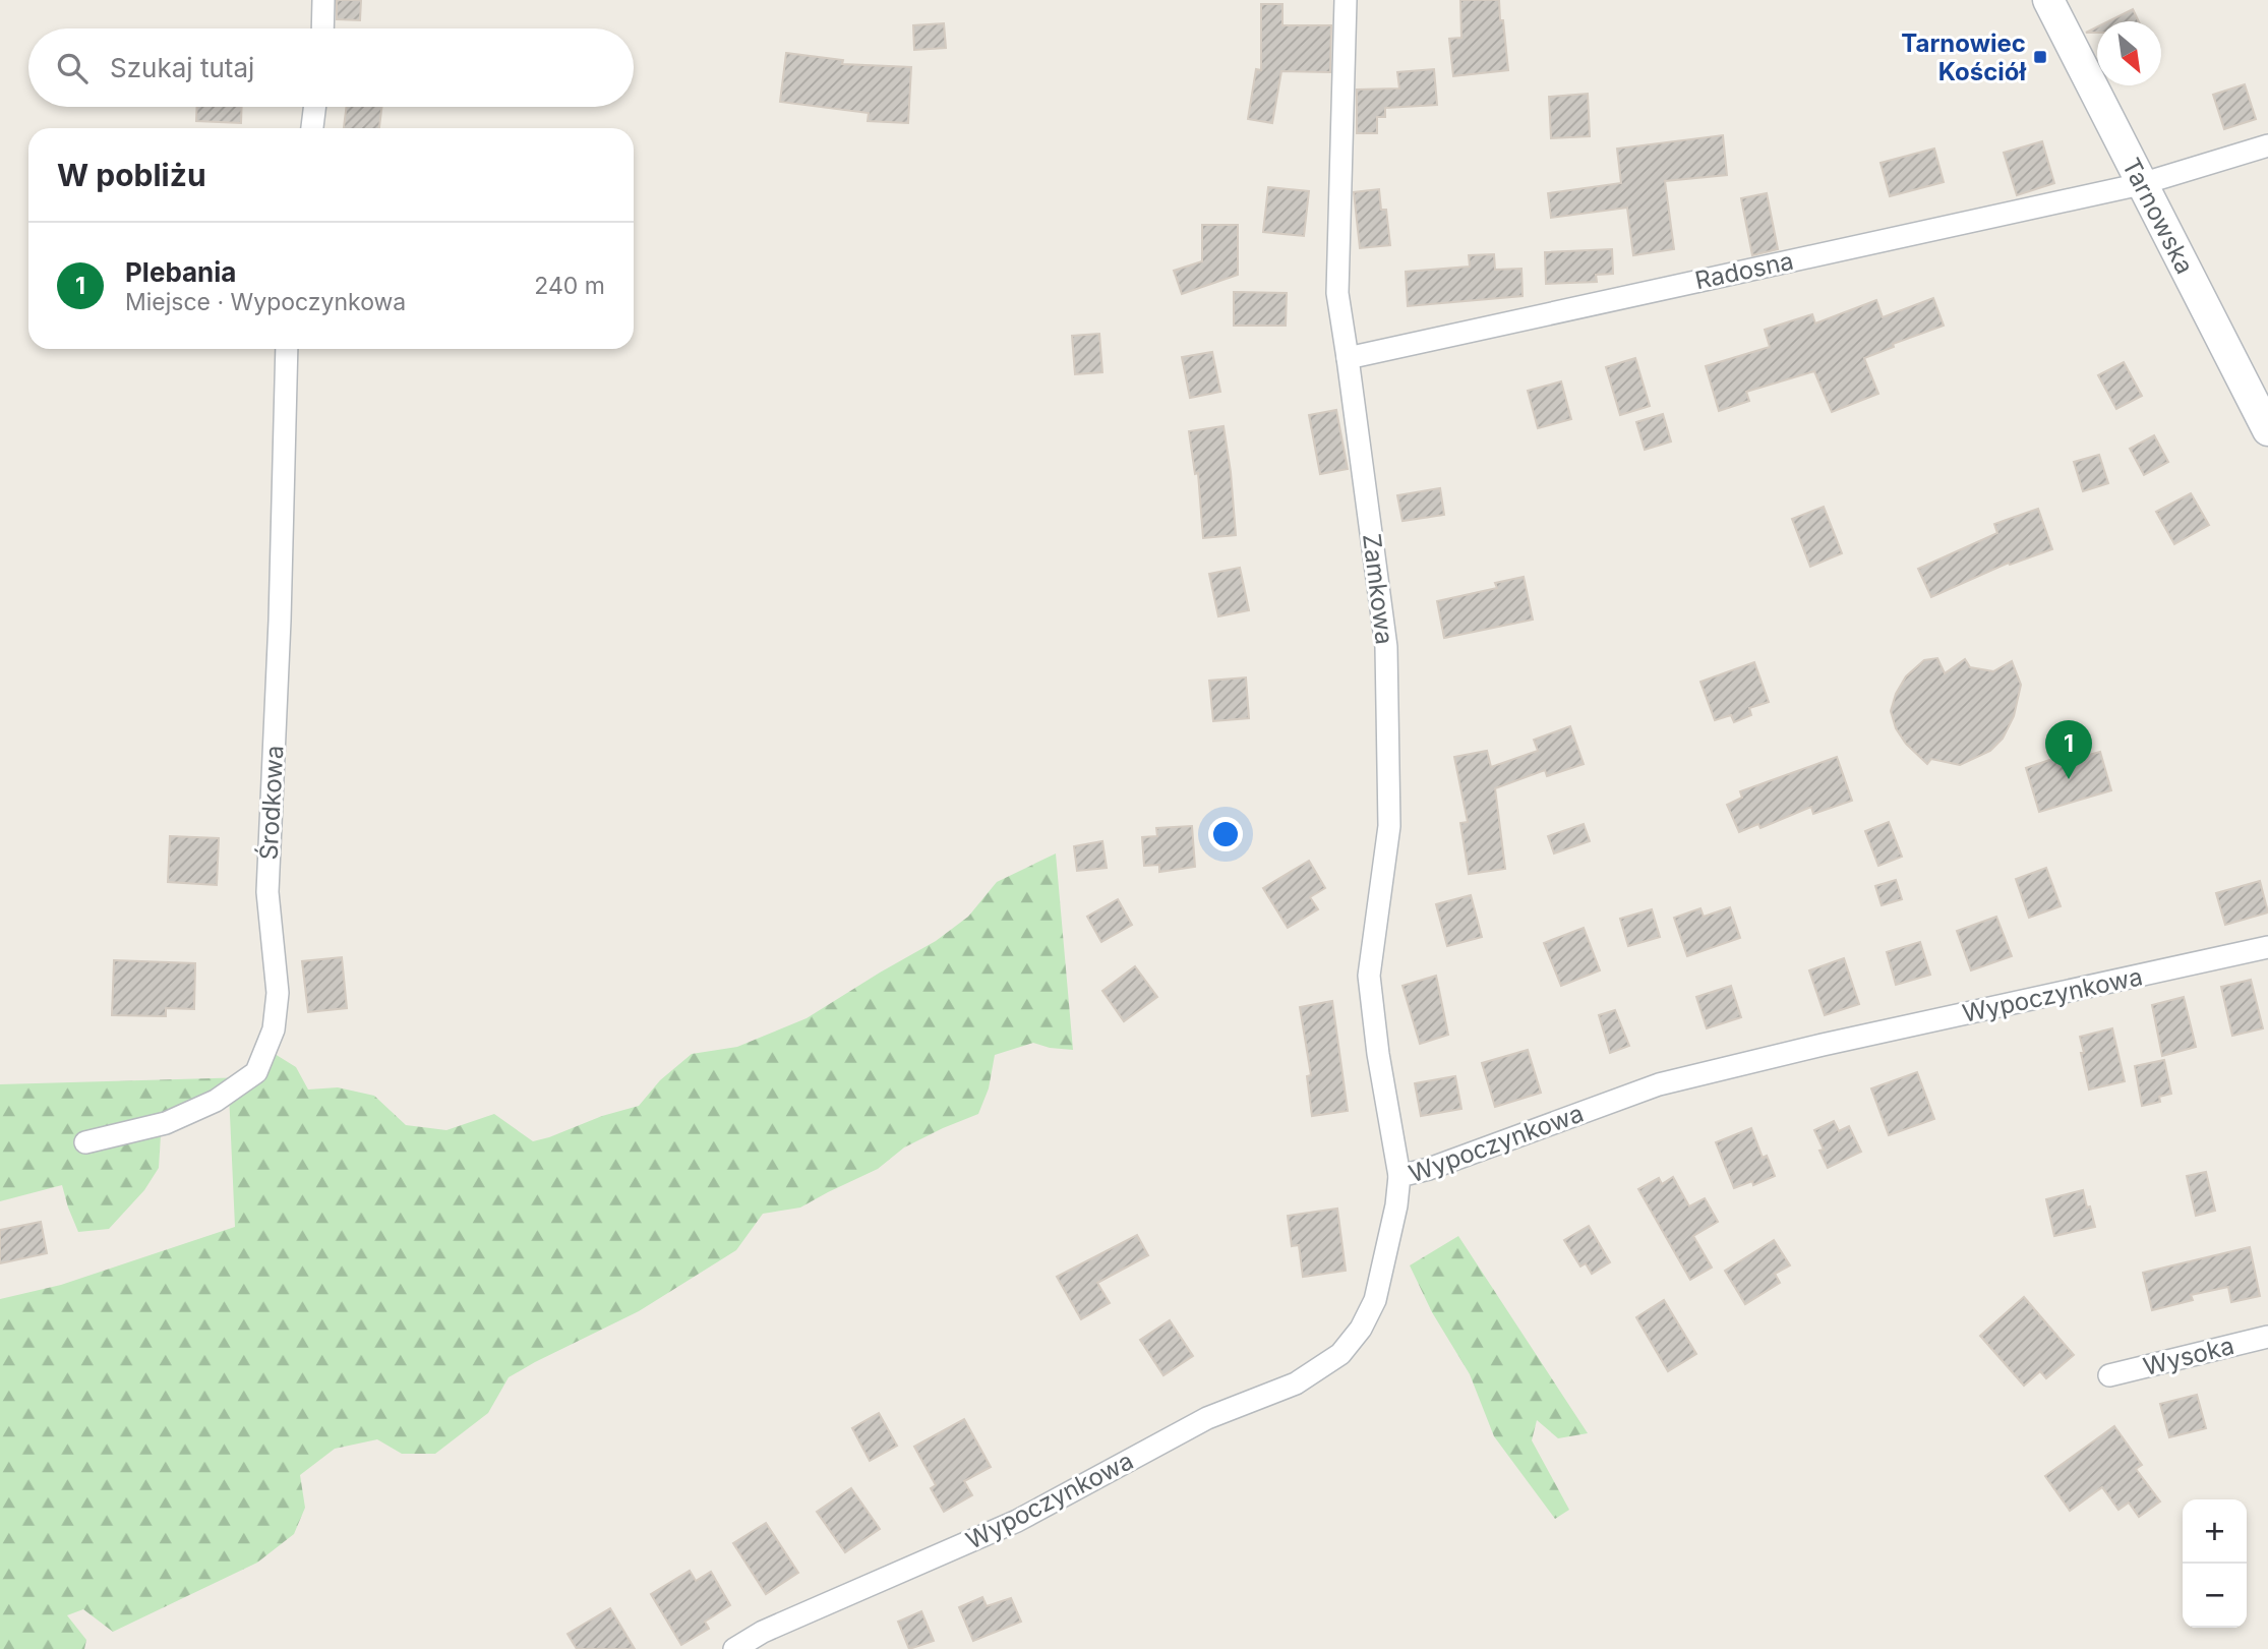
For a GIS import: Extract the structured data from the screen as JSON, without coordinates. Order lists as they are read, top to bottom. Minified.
{"streets":{"main road":["Tarnowska"],"street":["Radosna","Zamkowa","Środkowa","Wypoczynkowa","Wysoka"]},"crossings":[["Tarnowska","Radosna"],["Radosna","Zamkowa"],["Zamkowa","Wypoczynkowa"]],"places":{"transit":["Tarnowiec Kościół"]},"north":"bottom right","page":{"search":"Szukaj tutaj","heading":"W pobliżu","list":[{"mark":"1","name":"Plebania","note":"Miejsce · Wypoczynkowa","value":"240 m"}],"pins":"1","map_buttons":["+","−"]}}
